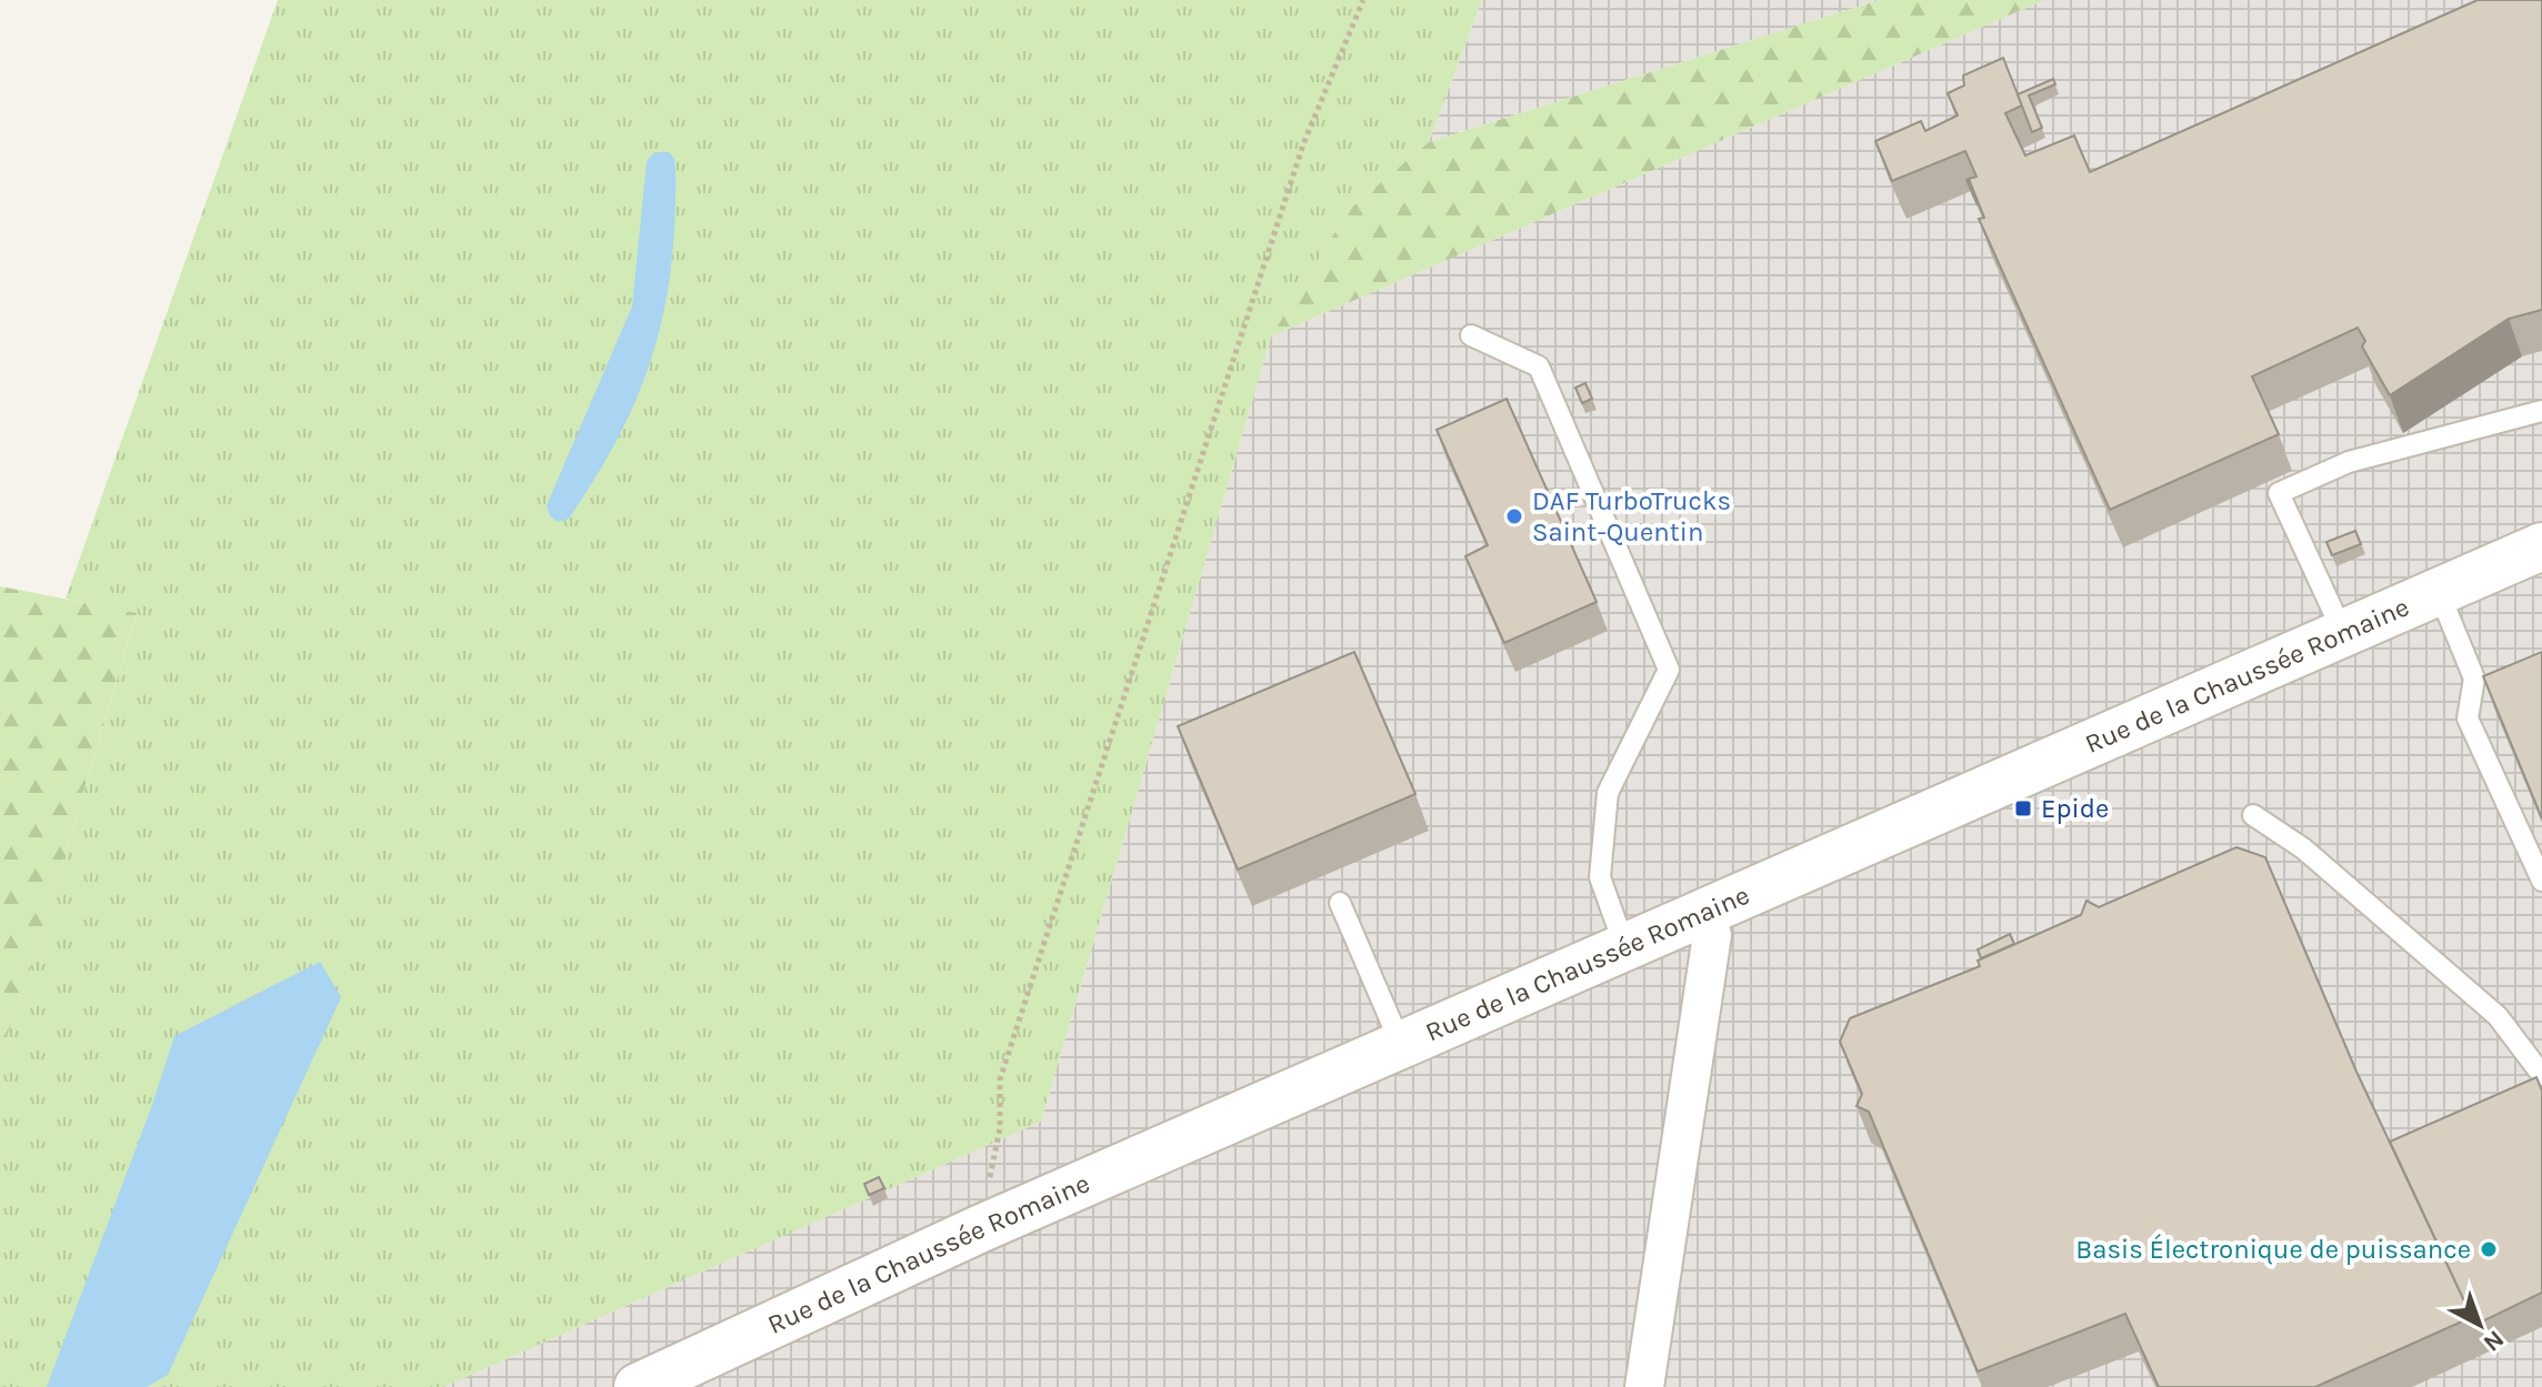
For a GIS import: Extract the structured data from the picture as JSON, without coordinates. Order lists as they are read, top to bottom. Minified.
{"streets":{"street":["Rue de la Chaussée Romaine"]},"places":{"other":["DAF TurboTrucks Saint-Quentin","Basis Électronique de puissance"],"transit":["Epide"]},"north":"bottom right"}
